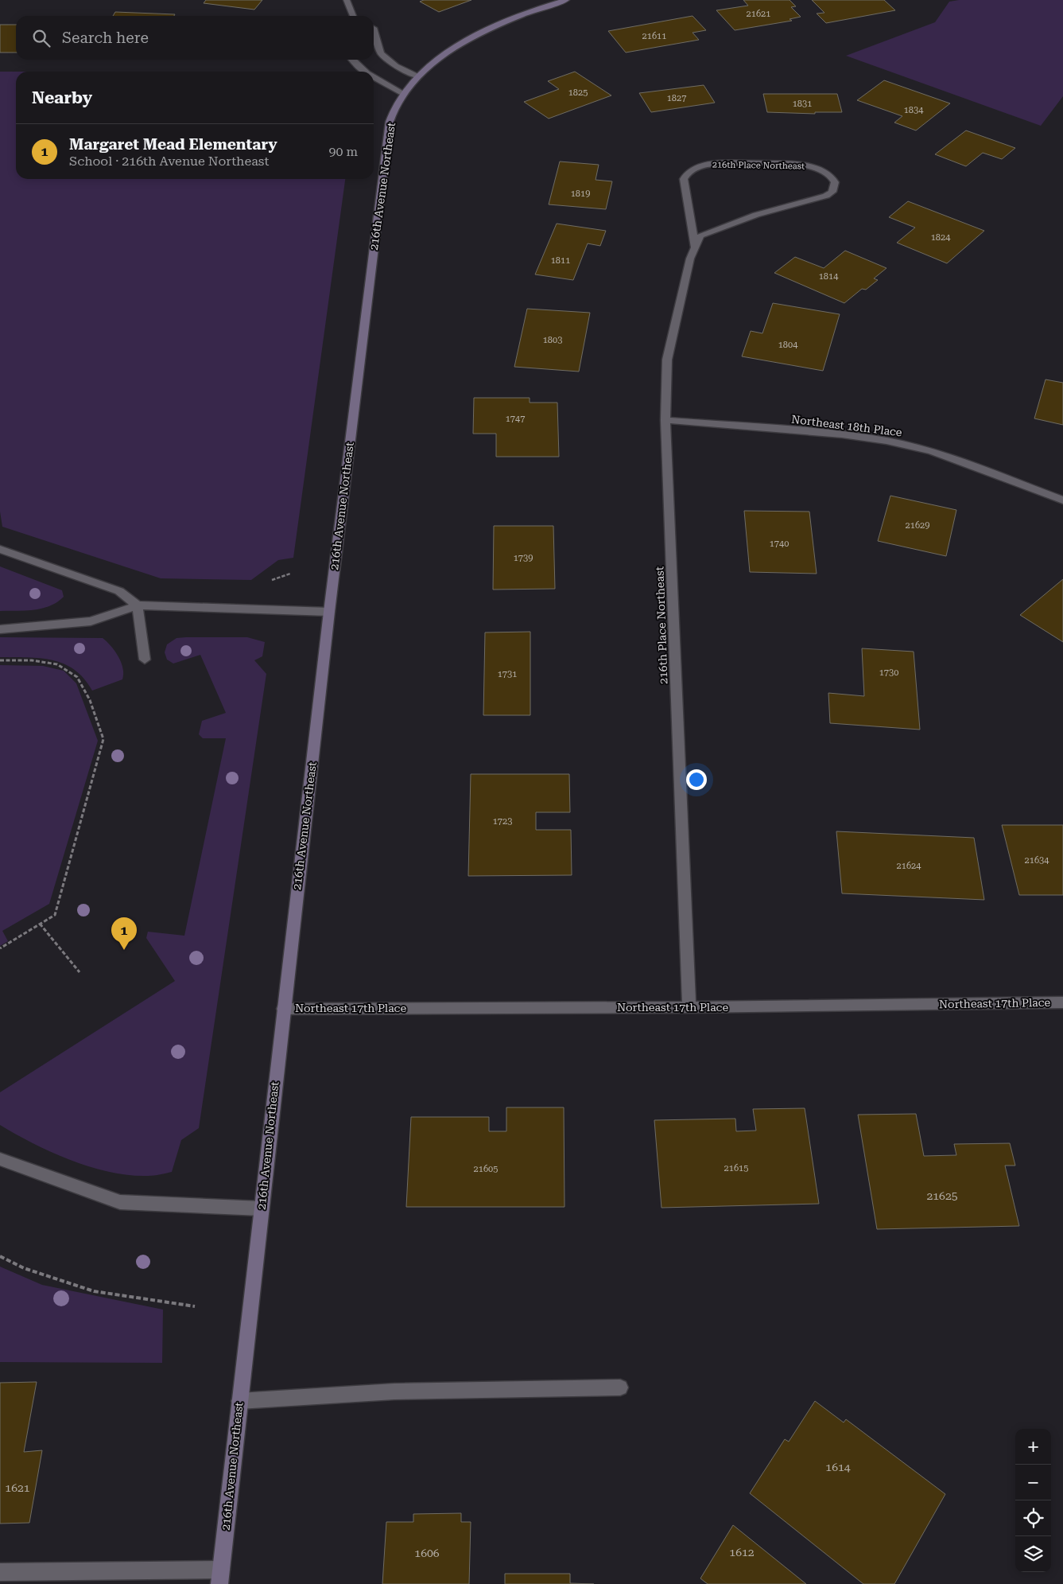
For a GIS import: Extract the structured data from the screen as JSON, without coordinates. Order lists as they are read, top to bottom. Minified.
{"streets":{"street":["216th Place Northeast","216th Avenue Northeast","Northeast 18th Place","Northeast 17th Place"]},"crossings":[["216th Place Northeast","Northeast 18th Place"],["216th Place Northeast","Northeast 17th Place"],["216th Avenue Northeast","Northeast 17th Place"]],"house_numbers":["21621","21611","1825","1827","1831","1834","1819","1824","1811","1814","1803","1804","1747","21629","1740","1739","1730","1731","1723","21634","21624","21615","21605","21625","1614","1621","1612","1606"],"page":{"search":"Search here","heading":"Nearby","list":[{"mark":"1","name":"Margaret Mead Elementary","note":"School · 216th Avenue Northeast","value":"90 m"}],"pins":"1","map_buttons":["+","−"]}}
